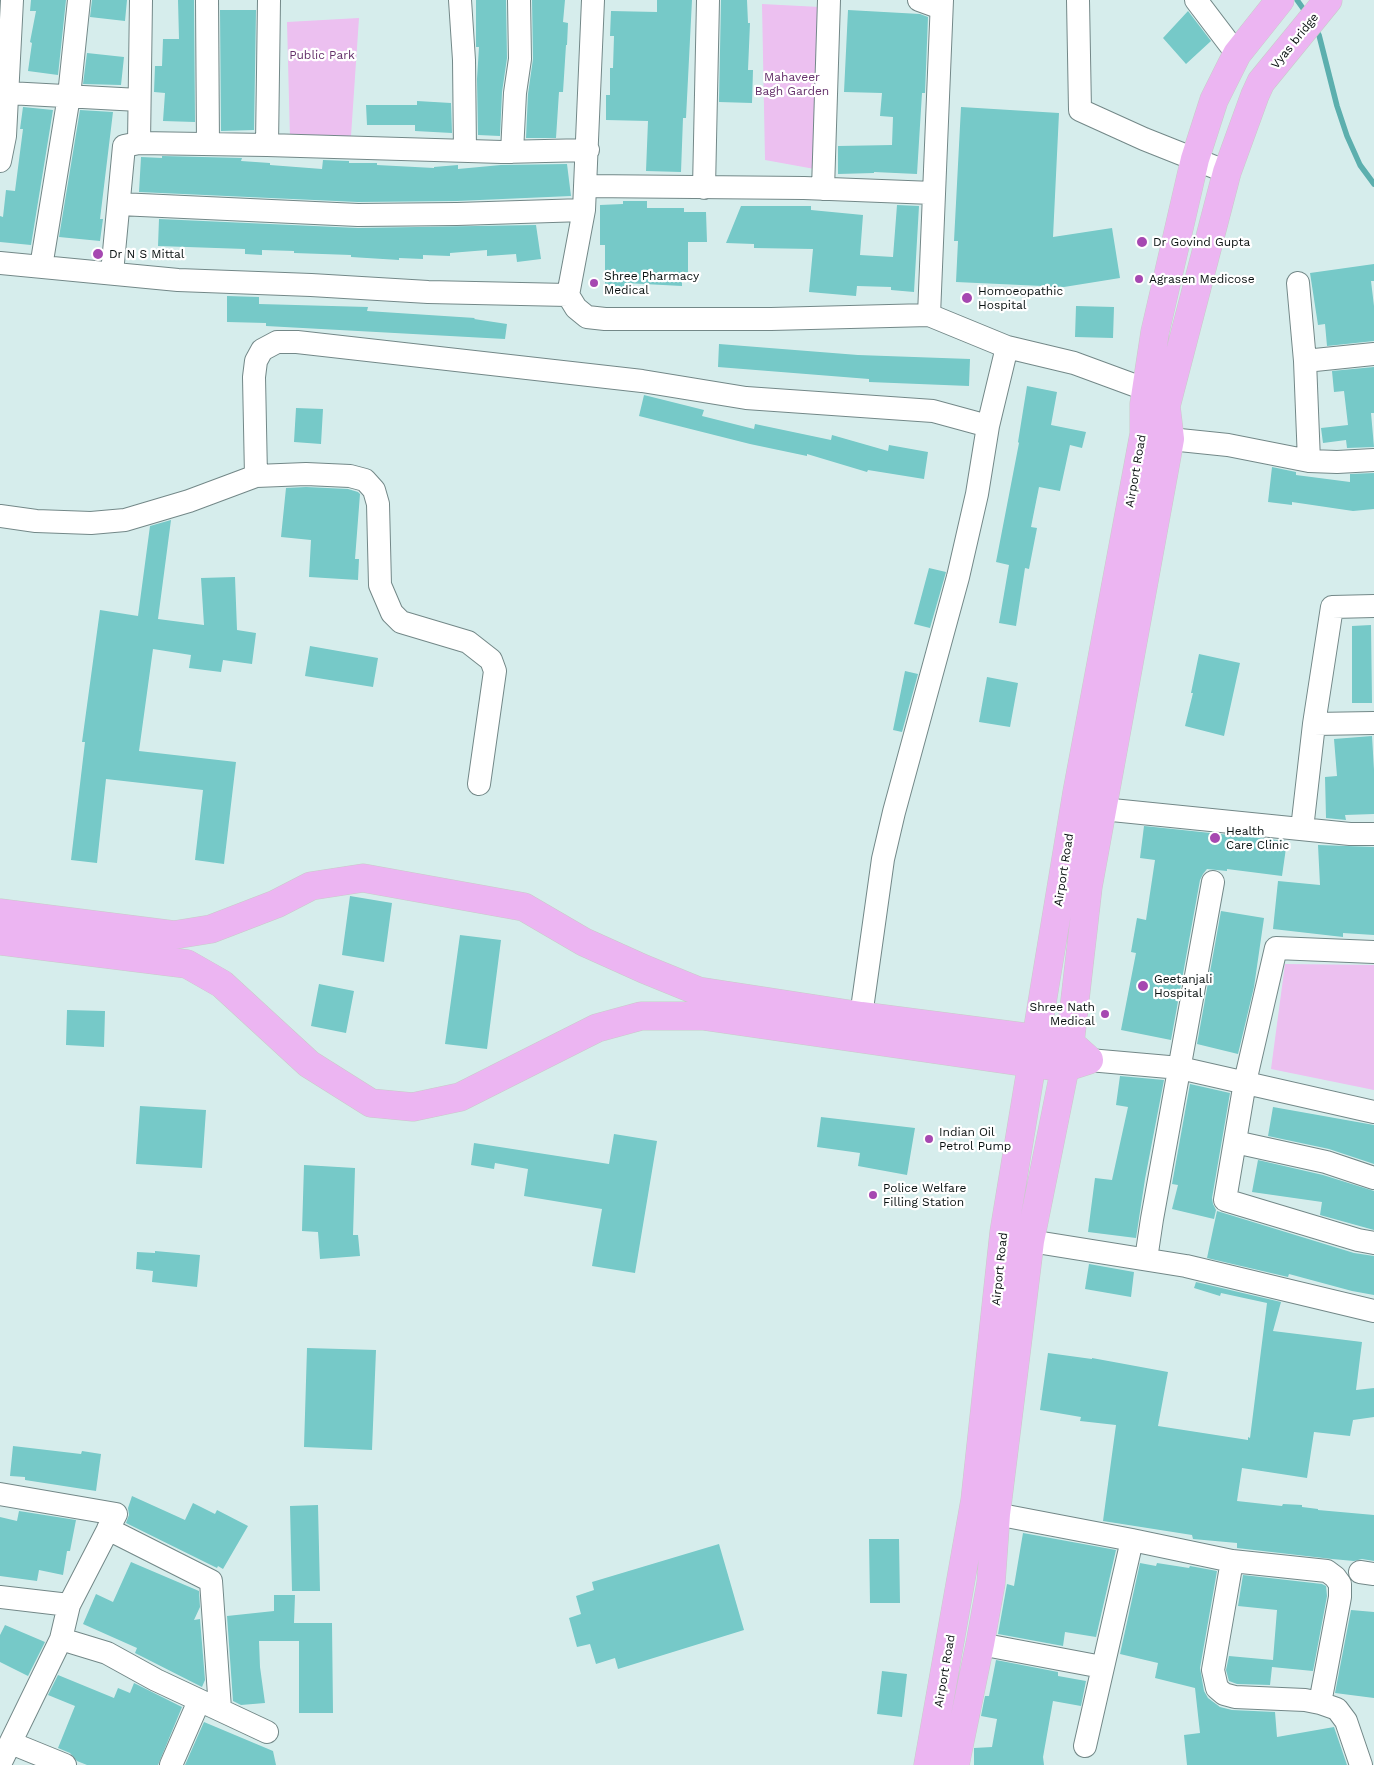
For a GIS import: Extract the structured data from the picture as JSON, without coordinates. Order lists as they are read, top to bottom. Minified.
{"streets":{"main road":["Vyas bridge","Airport Road"]},"crossings":[["Vyas bridge","Airport Road"]],"parks":["Public Park","Mahaveer Bagh Garden"],"places":["Dr Govind Gupta","Dr N S Mittal","Agrasen Medicose","Shree Pharmacy Medical","Homoeopathic Hospital","Health Care Clinic","Geetanjali Hospital","Shree Nath Medical","Indian Oil Petrol Pump","Police Welfare Filling Station"]}
